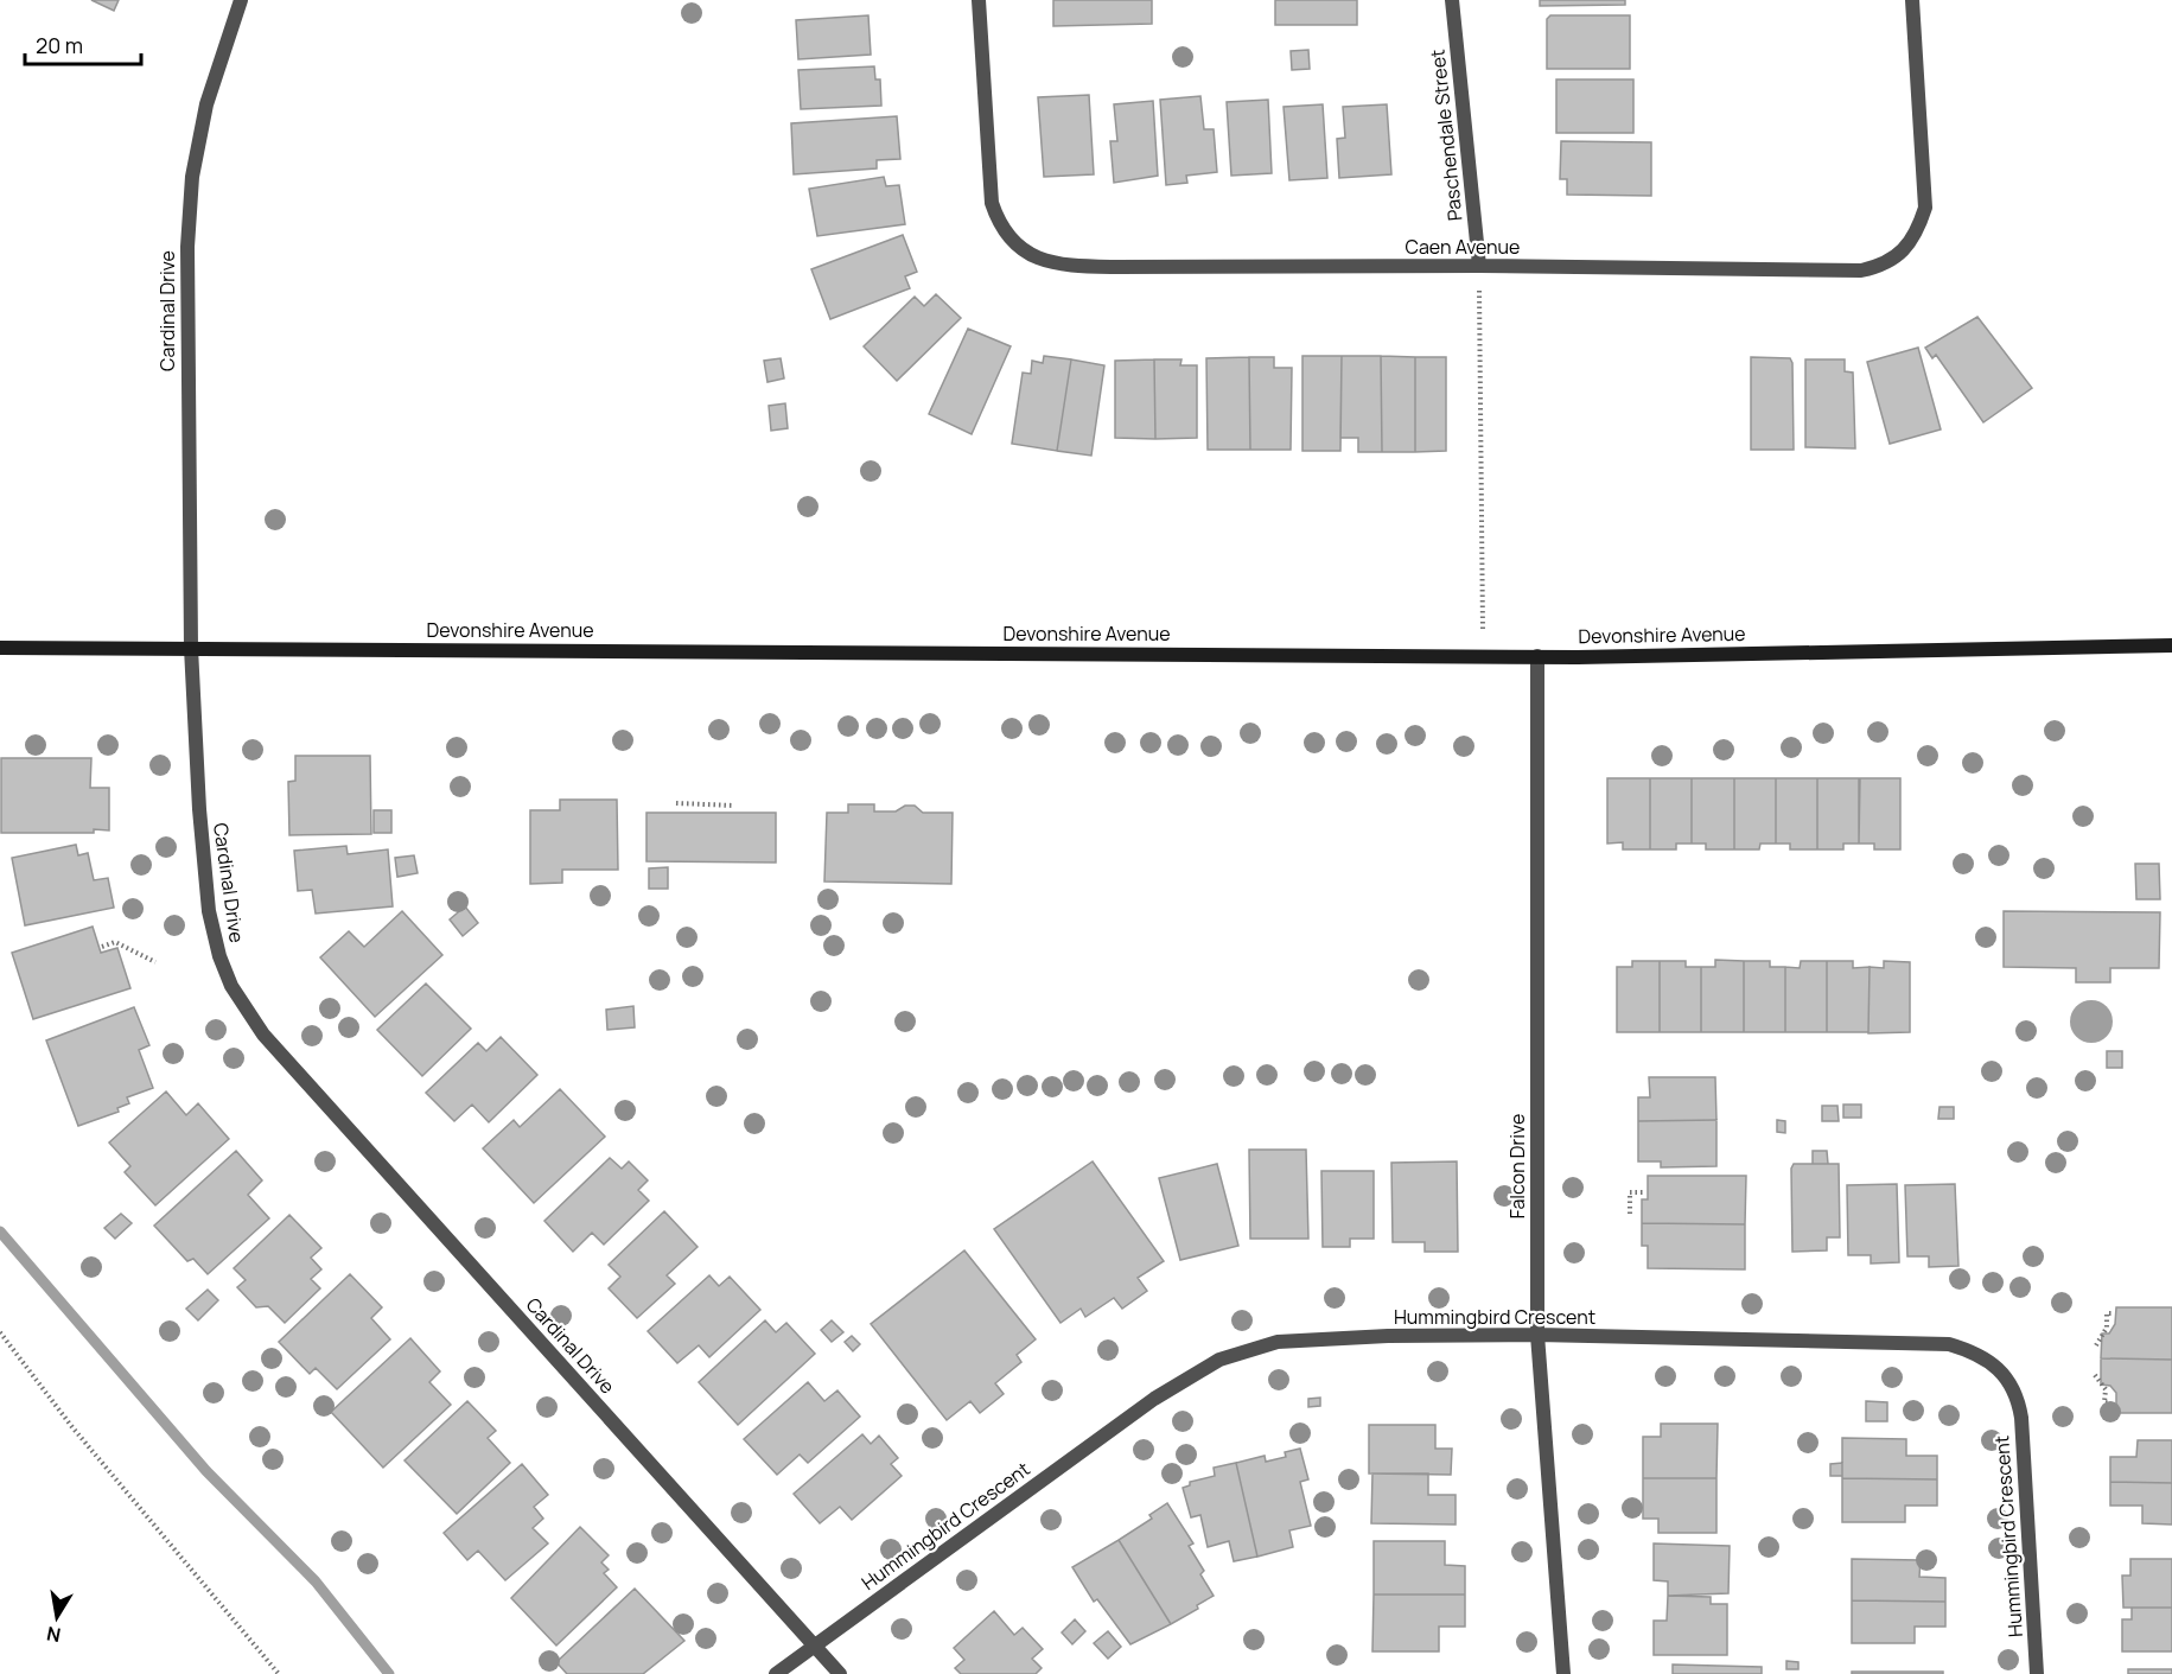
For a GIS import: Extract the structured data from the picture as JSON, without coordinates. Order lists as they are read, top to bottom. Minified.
{"streets":{"main road":["Devonshire Avenue"],"street":["Paschendale Street","Caen Avenue","Cardinal Drive","Falcon Drive","Hummingbird Crescent"]},"crossings":[["Paschendale Street","Caen Avenue"],["Cardinal Drive","Devonshire Avenue"],["Cardinal Drive","Hummingbird Crescent"],["Devonshire Avenue","Falcon Drive"],["Falcon Drive","Hummingbird Crescent"]],"scale_bar":"20 m","north":"bottom"}
